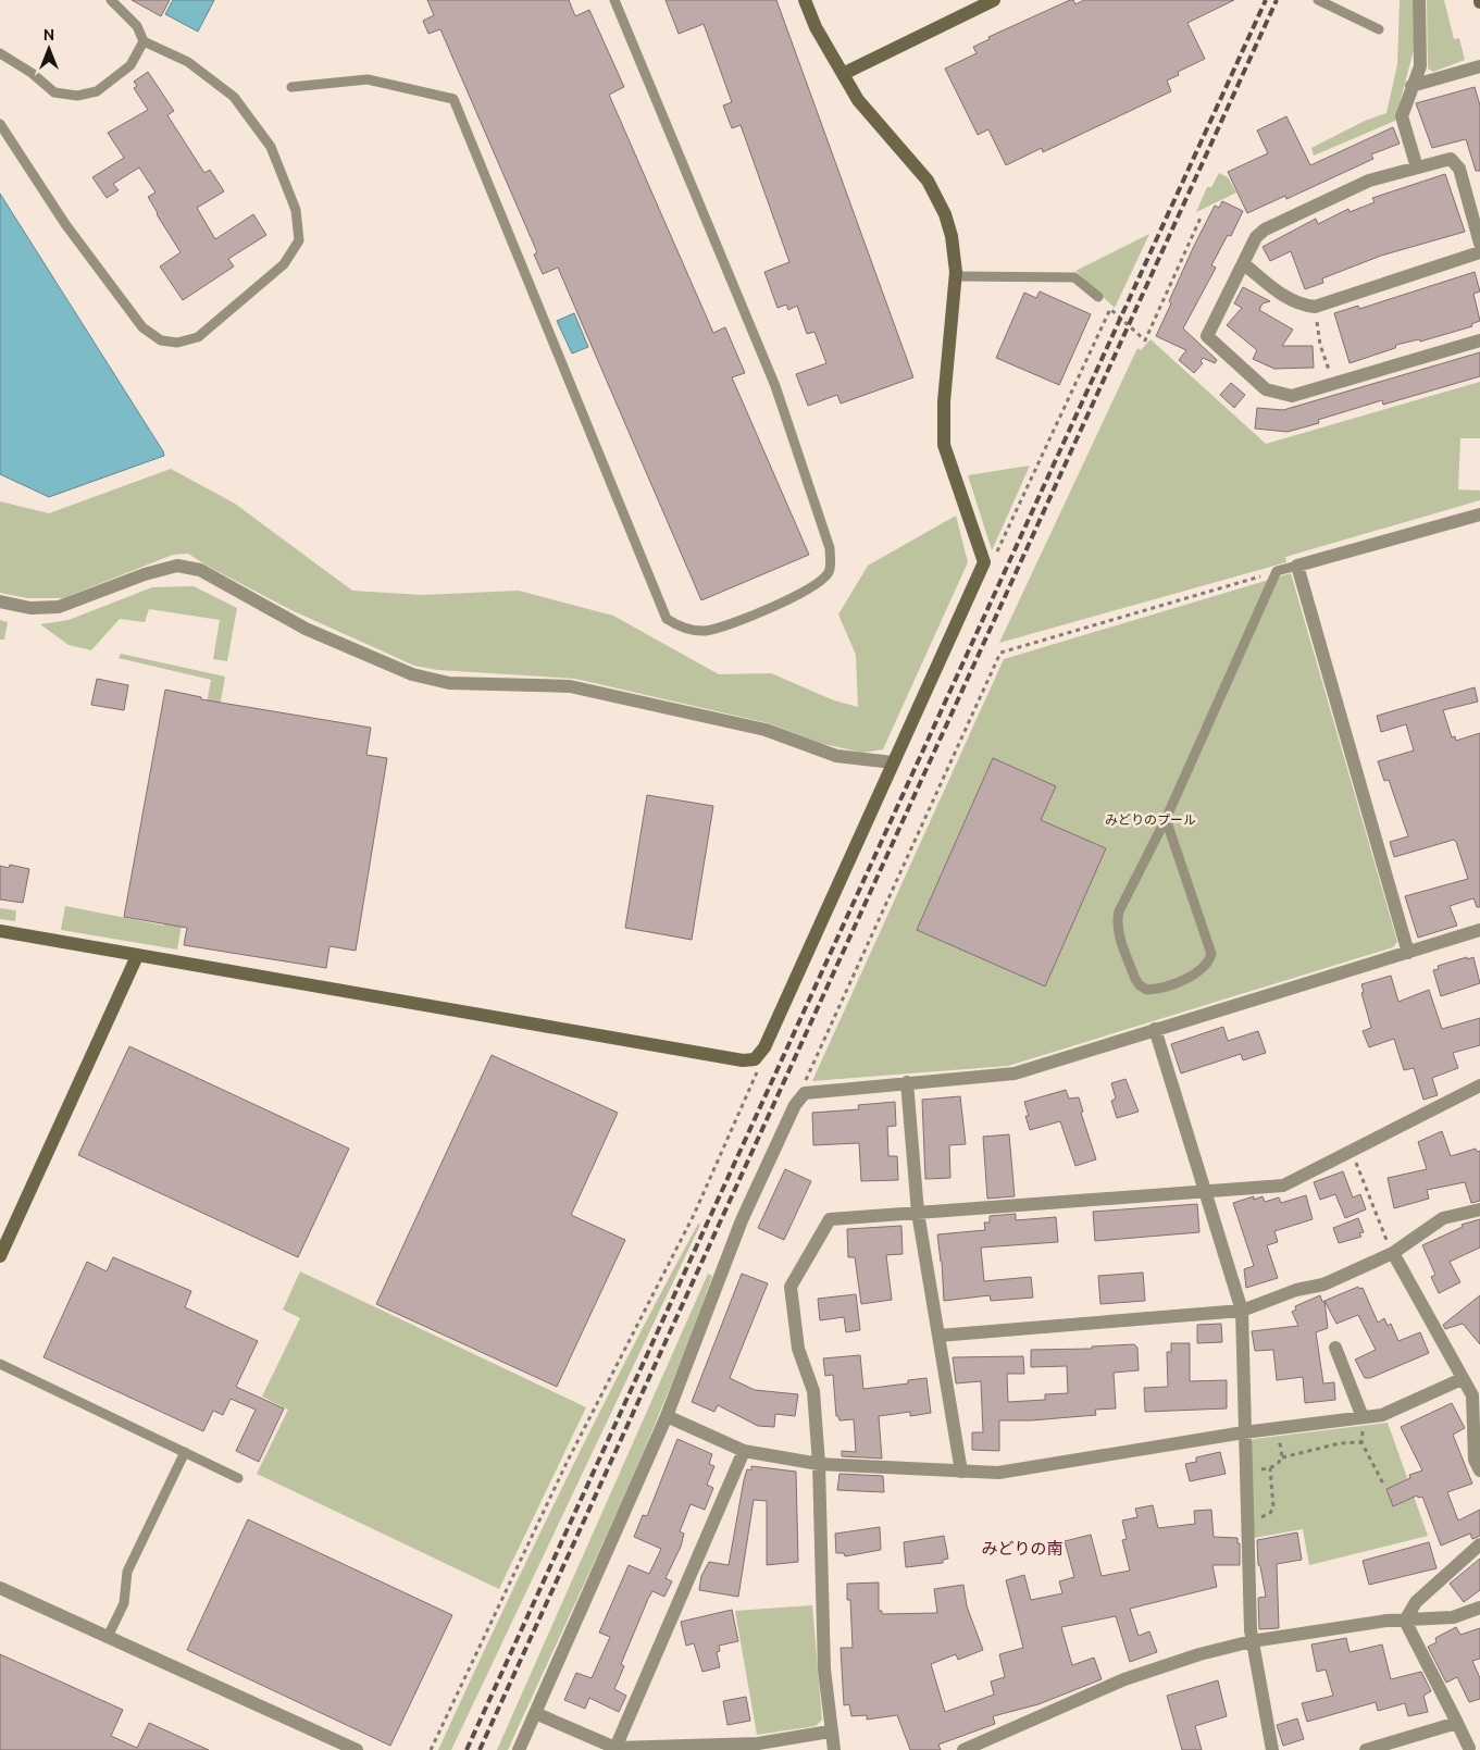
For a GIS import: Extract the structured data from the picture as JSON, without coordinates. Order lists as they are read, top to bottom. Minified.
{"districts":["みどりの南"],"parks":["みどりのプール"],"north":"top"}
